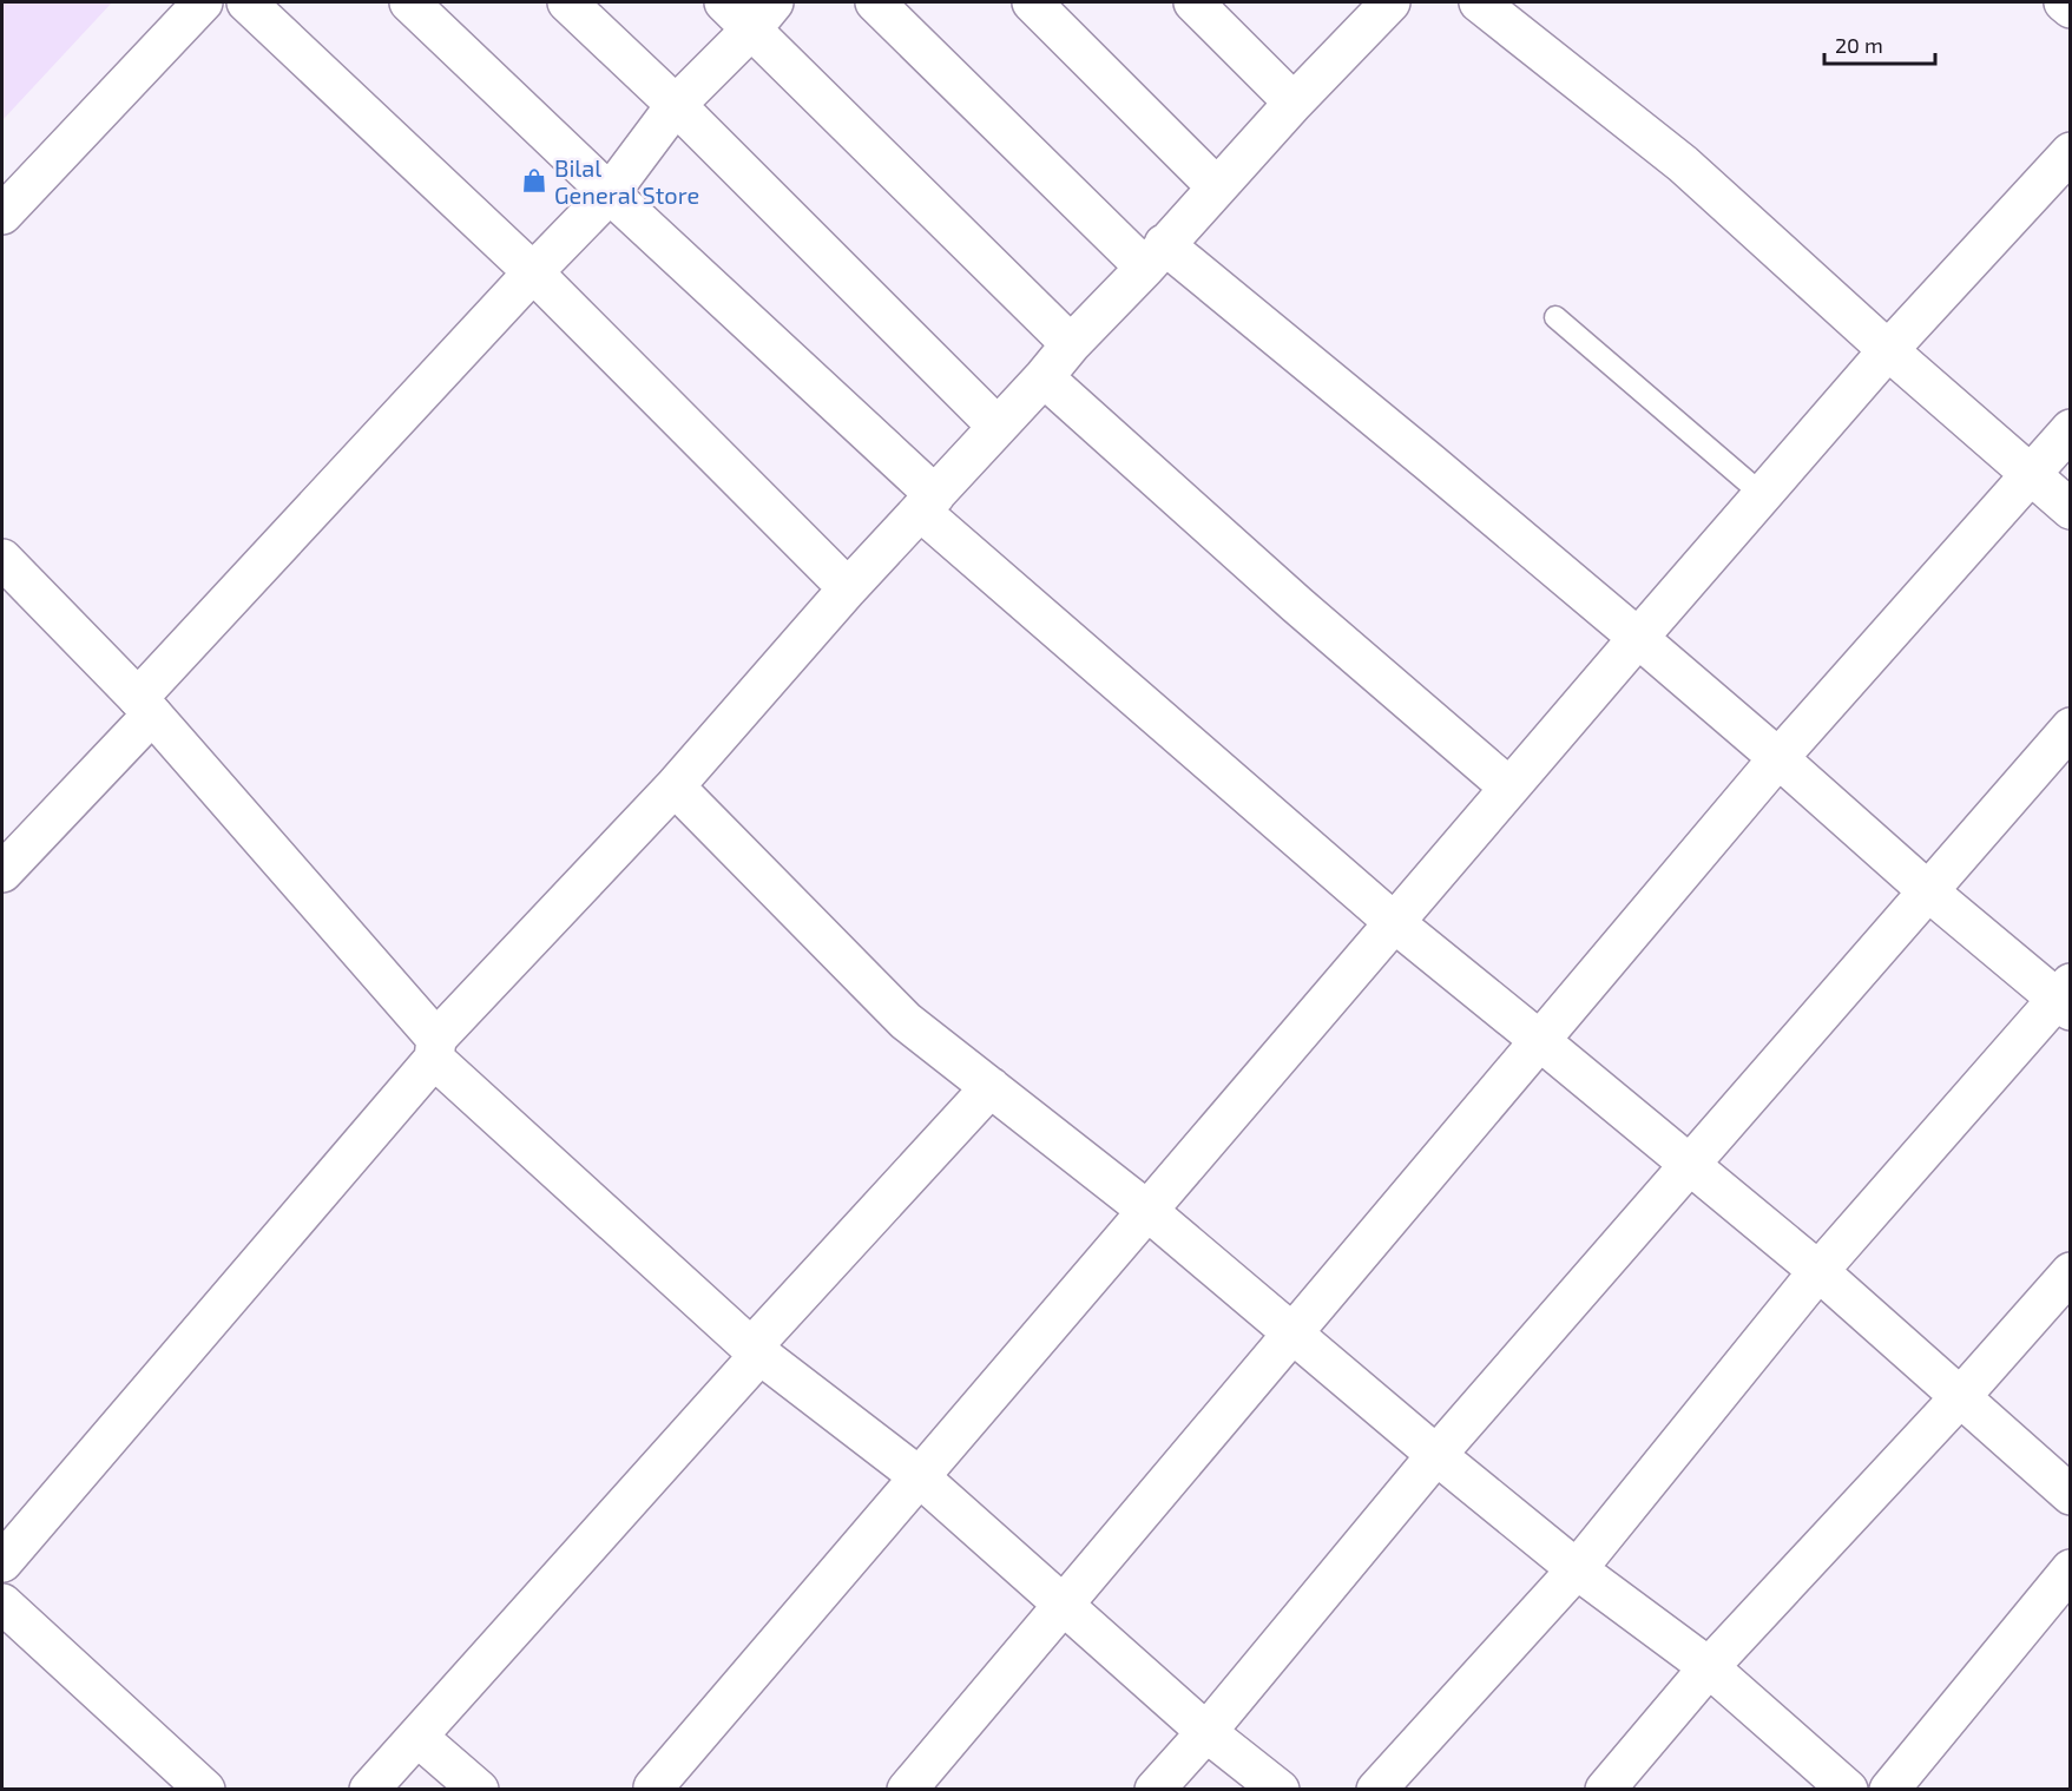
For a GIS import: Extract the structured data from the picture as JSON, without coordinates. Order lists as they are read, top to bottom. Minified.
{"places":{"shop":["Bilal General Store"]},"scale_bar":"20 m"}
